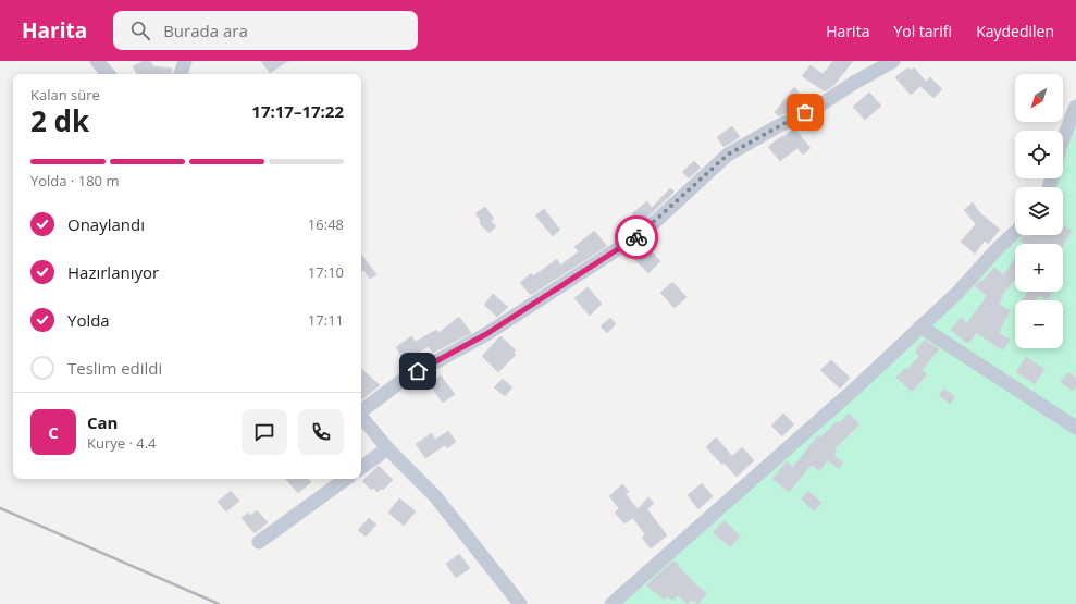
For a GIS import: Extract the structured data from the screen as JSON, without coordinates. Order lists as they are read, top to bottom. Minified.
{"north":"bottom left","page":{"header":"Harita","search":"Burada ara","nav":["Harita","Yol tarifi","Kaydedilen"],"map_buttons":["+","−"],"heading":["2 dk","Kalan süre","17:17–17:22"],"panel":["Can","Kurye · 4.4"],"bar":"Yolda · 180 m","list":[["Onaylandı","16:48"],["Hazırlanıyor","17:10"],["Yolda","17:11"],"Teslim edildi"],"round":"C"}}
